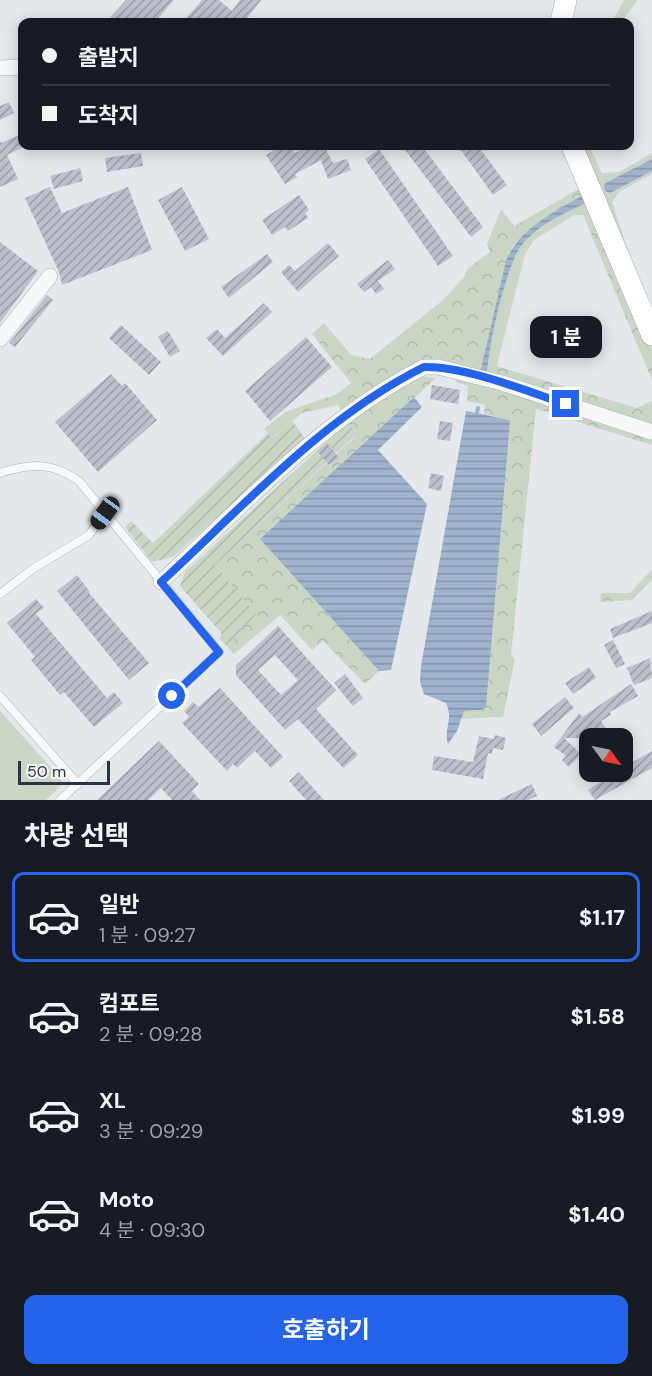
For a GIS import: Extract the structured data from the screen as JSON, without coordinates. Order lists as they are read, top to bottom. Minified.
{"scale_bar":"50 m","north":"bottom right","page":{"banner":["출발지","도착지"],"bubble":"1 분","scale":"50 m","heading":"차량 선택","list":[{"name":"일반","note":"1 분 · 09:27","value":"$1.17"},{"name":"컴포트","note":"2 분 · 09:28","value":"$1.58"},{"name":"XL","note":"3 분 · 09:29","value":"$1.99"},{"name":"Moto","note":"4 분 · 09:30","value":"$1.40"}],"buttons":"호출하기"}}
